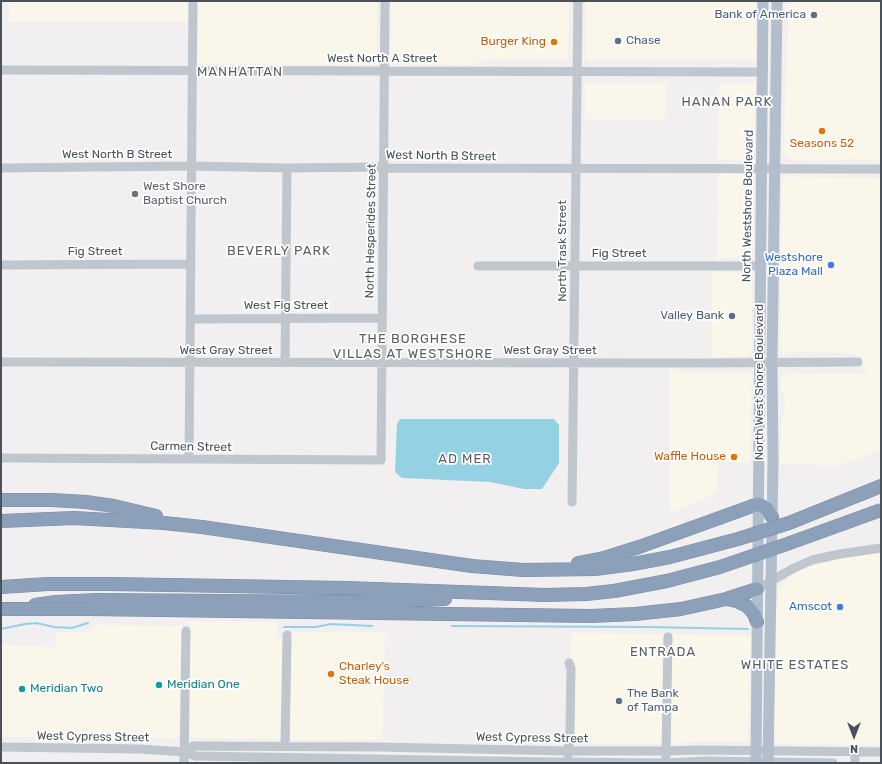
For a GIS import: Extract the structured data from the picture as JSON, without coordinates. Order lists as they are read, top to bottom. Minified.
{"streets":{"main road":["North Westshore Boulevard","North West Shore Boulevard"],"street":["West North A Street","West North B Street","North Hesperides Street","North Trask Street","Fig Street","West Fig Street","West Gray Street","Carmen Street","West Cypress Street"]},"crossings":[["West North A Street","North Westshore Boulevard"],["West North A Street","North Hesperides Street"],["West North A Street","North Trask Street"],["West North B Street","North Westshore Boulevard"],["West North B Street","North Hesperides Street"],["West North B Street","North Trask Street"],["West North B Street","North West Shore Boulevard"],["North Westshore Boulevard","Fig Street"],["North Westshore Boulevard","West Gray Street"],["North Westshore Boulevard","North West Shore Boulevard"],["North Hesperides Street","West Fig Street"],["North Hesperides Street","West Gray Street"],["North Hesperides Street","Carmen Street"],["North Trask Street","Fig Street"],["North Trask Street","West Gray Street"],["West Gray Street","North West Shore Boulevard"],["North West Shore Boulevard","West Cypress Street"]],"districts":["MANHATTAN","HANAN PARK","BEVERLY PARK","THE BORGHESE VILLAS AT WESTSHORE","AD MER","ENTRADA","WHITE ESTATES"],"places":["Bank of America","Chase","Burger King","Seasons 52","West Shore Baptist Church","Westshore Plaza Mall","Valley Bank","Waffle House","Amscot","Charley's Steak House","Meridian One","Meridian Two","The Bank of Tampa"],"north":"bottom"}
